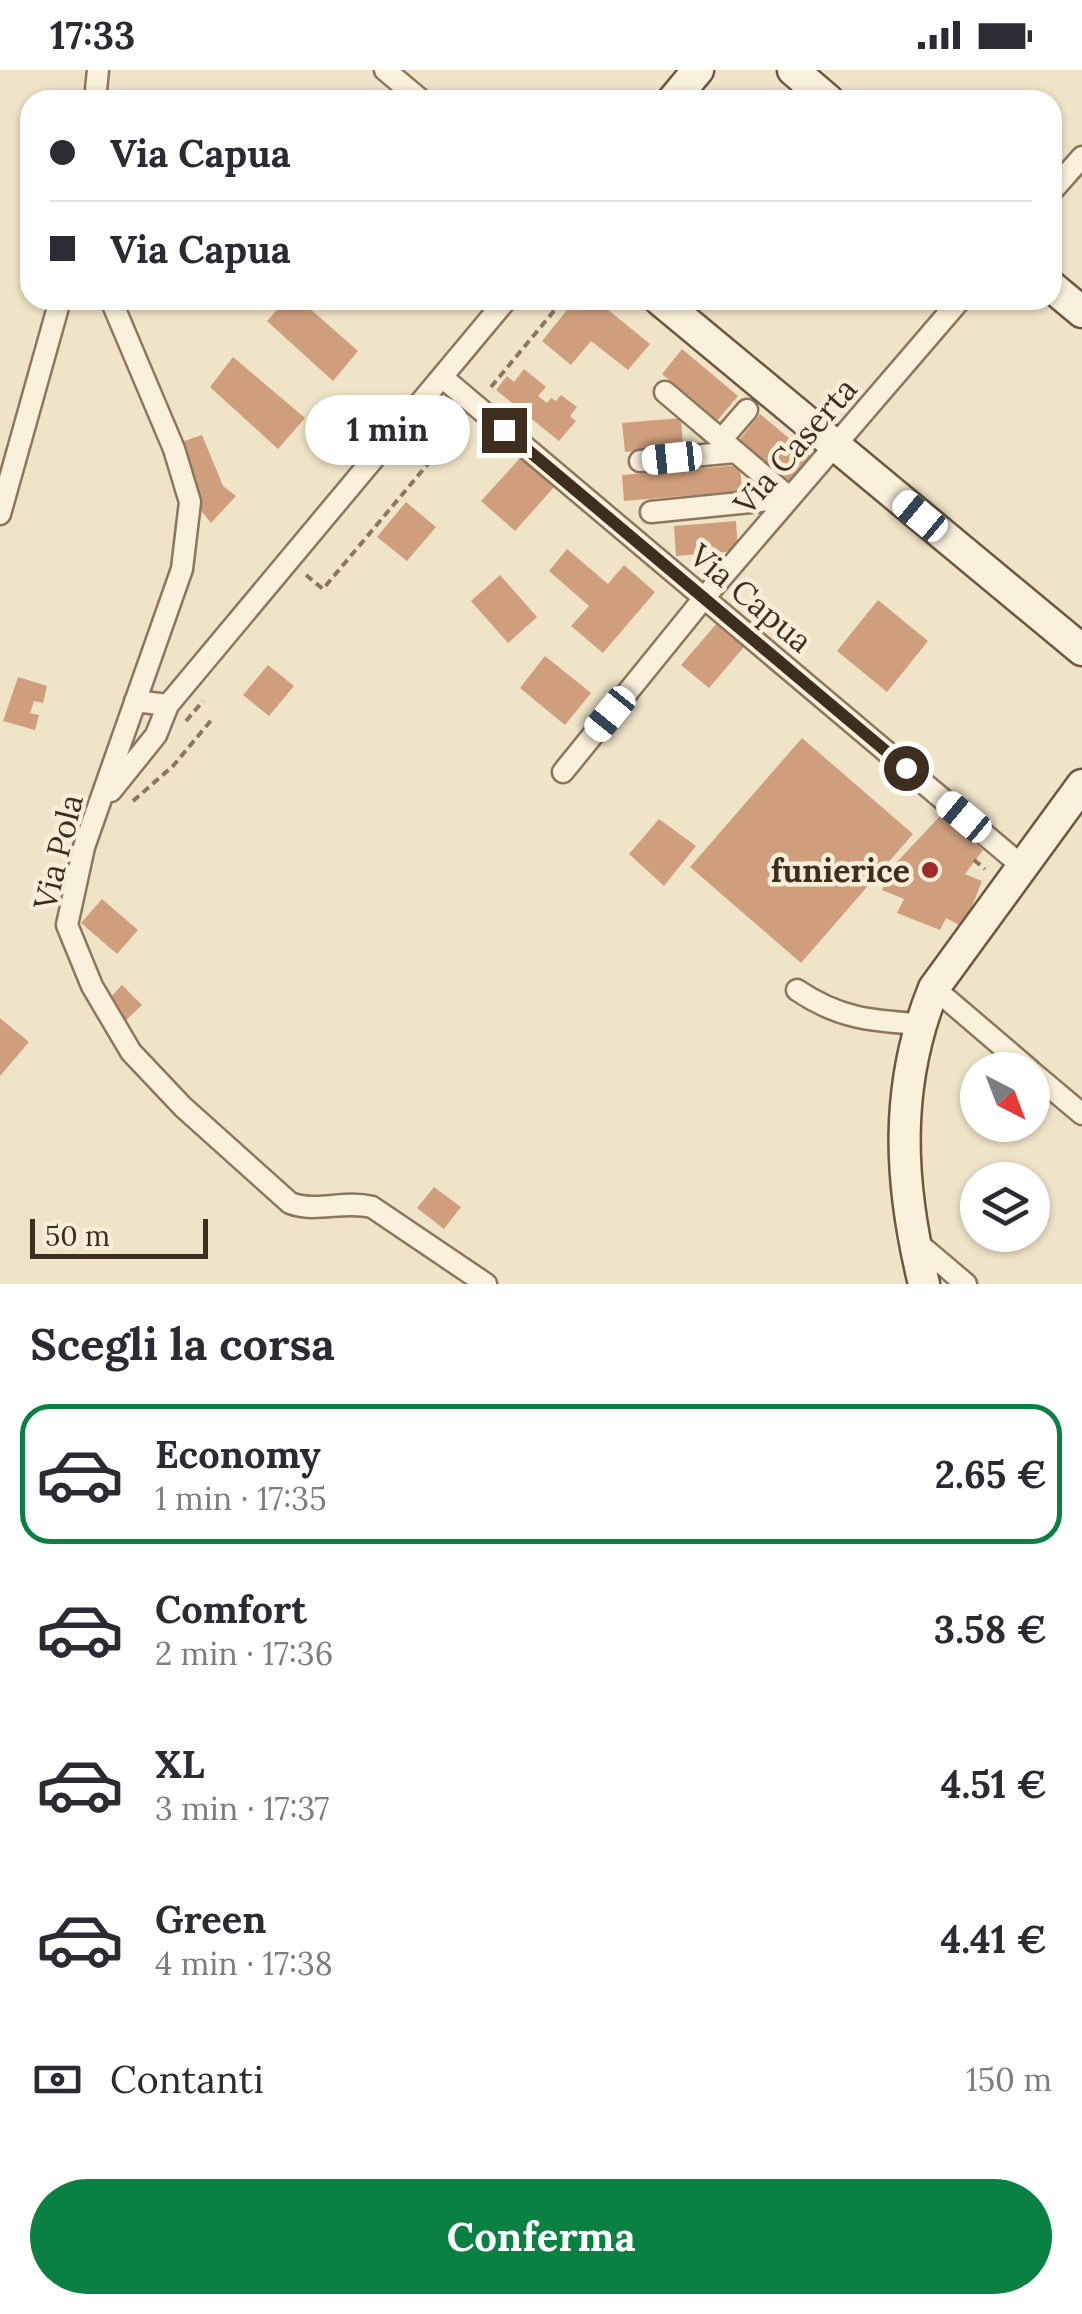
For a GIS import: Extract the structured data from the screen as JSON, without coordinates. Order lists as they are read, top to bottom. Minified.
{"streets":{"street":["Via Caserta","Via Capua","Via Pola"]},"crossings":[["Via Caserta","Via Capua"]],"places":["funierice"],"scale_bar":"50 m","north":"bottom right","page":{"status":"17:33","banner":["Via Capua","Via Capua"],"bubble":"1 min","scale":"50 m","heading":"Scegli la corsa","list":[{"name":"Economy","note":"1 min · 17:35","value":"2.65 €"},{"name":"Comfort","note":"2 min · 17:36","value":"3.58 €"},{"name":"XL","note":"3 min · 17:37","value":"4.51 €"},{"name":"Green","note":"4 min · 17:38","value":"4.41 €"}],"pay":["Contanti","150 m"],"buttons":"Conferma"}}
